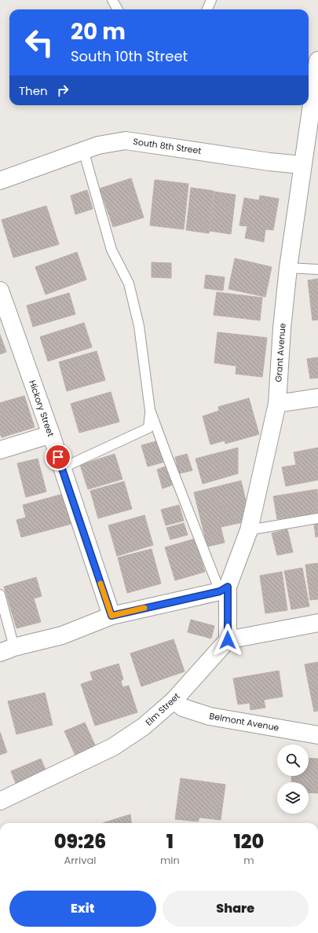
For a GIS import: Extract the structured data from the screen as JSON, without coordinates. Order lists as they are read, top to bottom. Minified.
{"streets":{"street":["South 8th Street","Grant Avenue","Hickory Street","Elm Street","Belmont Avenue"]},"crossings":[["South 8th Street","Grant Avenue"],["Grant Avenue","Elm Street"],["Elm Street","Belmont Avenue"]],"page":{"turn":["20 m","South 10th Street"],"then":"Then","eta":["09:26","Arrival","1","min","120","m"],"buttons":["Exit","Share"]}}
